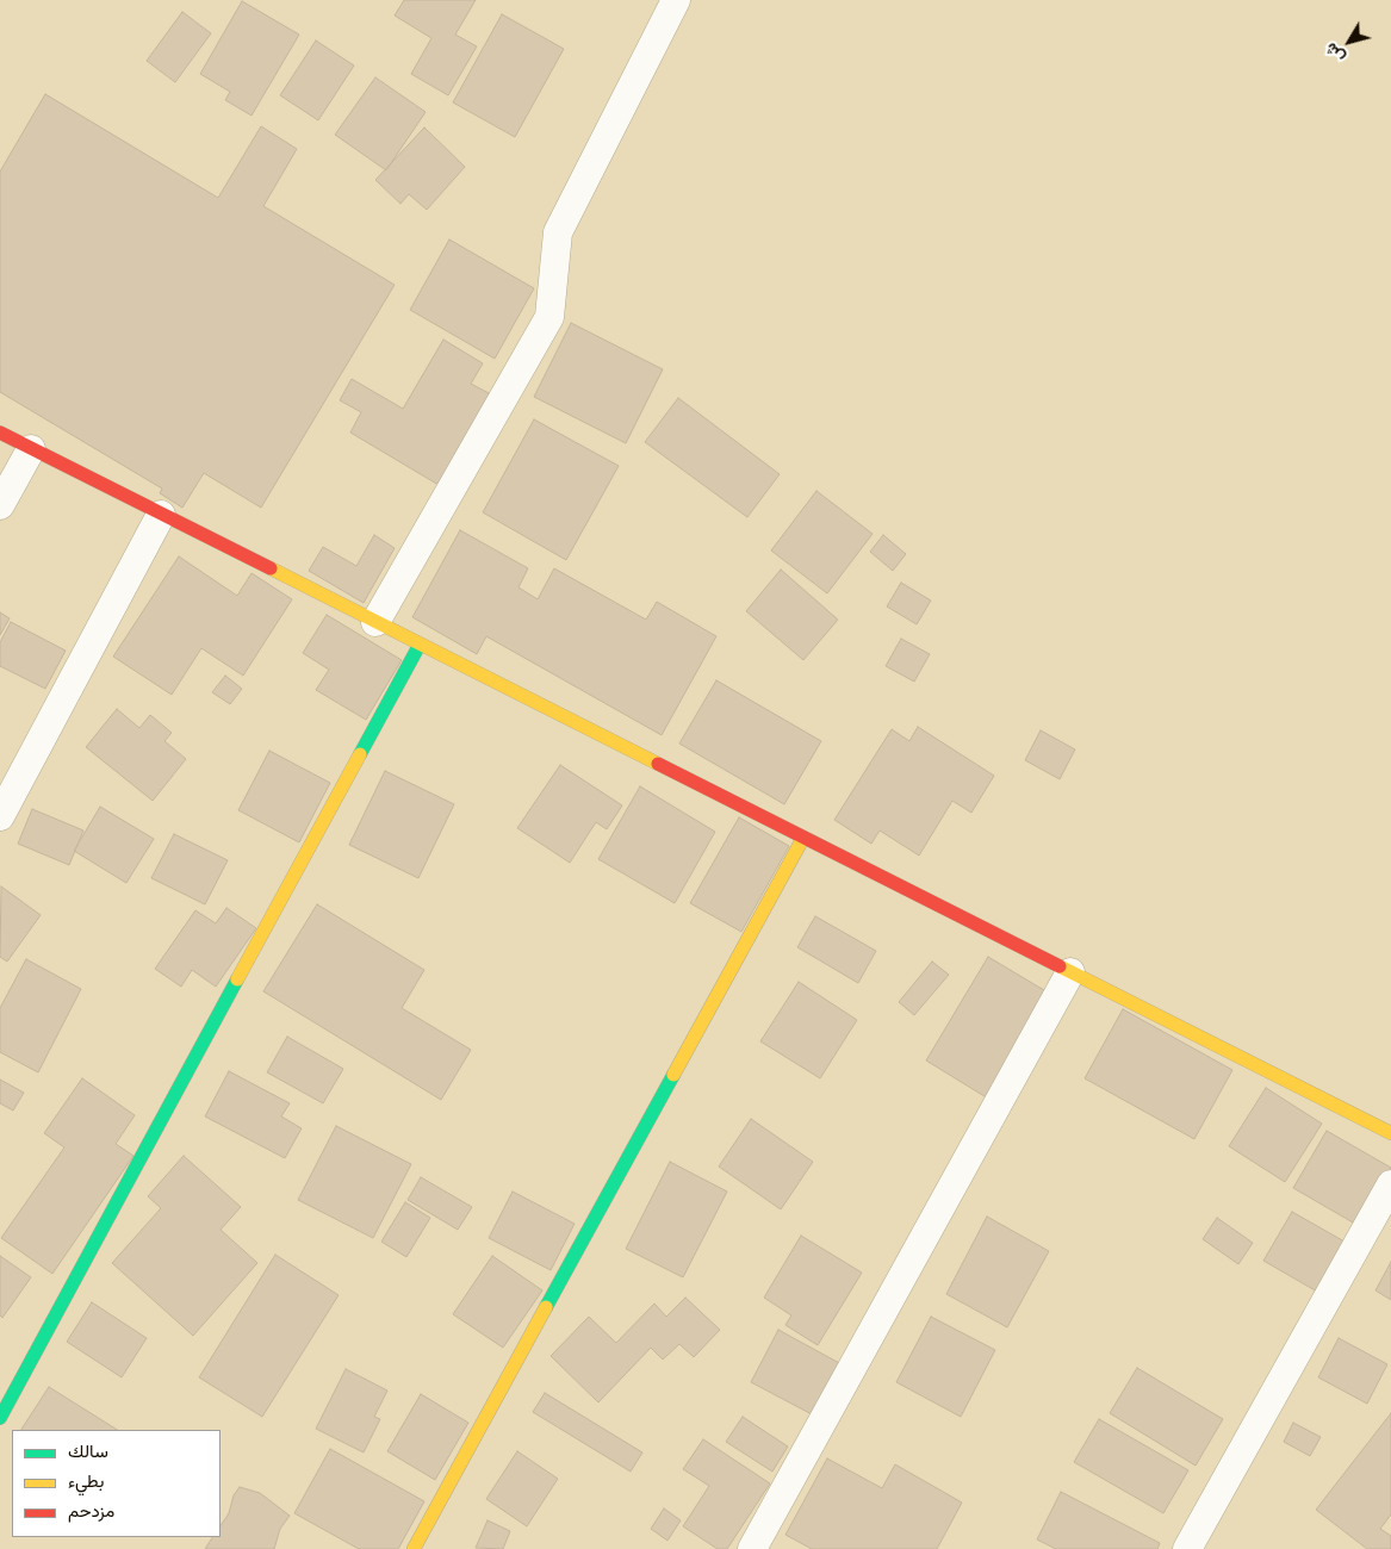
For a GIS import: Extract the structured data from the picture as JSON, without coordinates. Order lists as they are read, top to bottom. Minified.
{"legend":["سالك","بطيء","مزدحم"],"north":"bottom left"}
